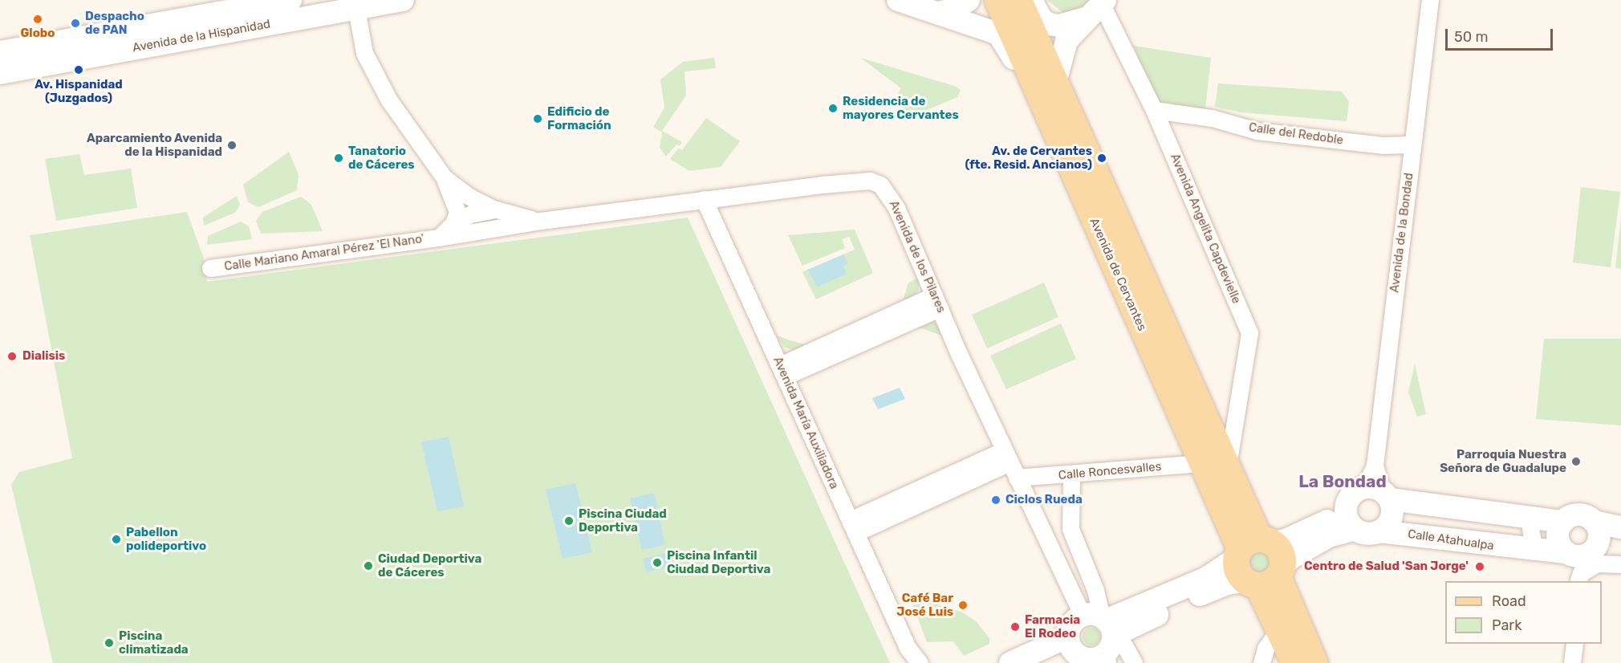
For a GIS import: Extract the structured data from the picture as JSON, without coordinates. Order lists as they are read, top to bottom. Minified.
{"streets":{"main road":["Avenida de la Hispanidad","Avenida de Cervantes","Calle Atahualpa"],"street":["Calle del Redoble","Avenida Angelita Capdevielle","Avenida de la Bondad","Calle Mariano Amaral Pérez 'El Nano'","Avenida de los Pilares","Avenida María Auxiliadora","Calle Roncesvalles"]},"crossings":[["Calle del Redoble","Avenida Angelita Capdevielle"],["Calle del Redoble","Avenida de la Bondad"],["Avenida Angelita Capdevielle","Avenida de Cervantes"],["Avenida de la Bondad","Calle Atahualpa"],["Calle Mariano Amaral Pérez 'El Nano'","Avenida de los Pilares"],["Avenida de los Pilares","Avenida María Auxiliadora"],["Avenida de los Pilares","Calle Roncesvalles"],["Avenida de Cervantes","Calle Roncesvalles"]],"districts":["La Bondad"],"places":["Globo","Despacho de PAN","Av. Hispanidad (Juzgados)","Residencia de mayores Cervantes","Edificio de Formación","Aparcamiento Avenida de la Hispanidad","Tanatorio de Cáceres","Av. de Cervantes (fte. Resid. Ancianos)","Dialisis","Parroquia Nuestra Señora de Guadalupe","Ciclos Rueda","Piscina Ciudad Deportiva","Pabellon polideportivo","Piscina Infantil Ciudad Deportiva","Ciudad Deportiva de Cáceres","Centro de Salud 'San Jorge'","Café Bar José Luis","Farmacia El Rodeo","Piscina climatizada"],"legend":["Road","Park"],"scale_bar":"50 m"}
